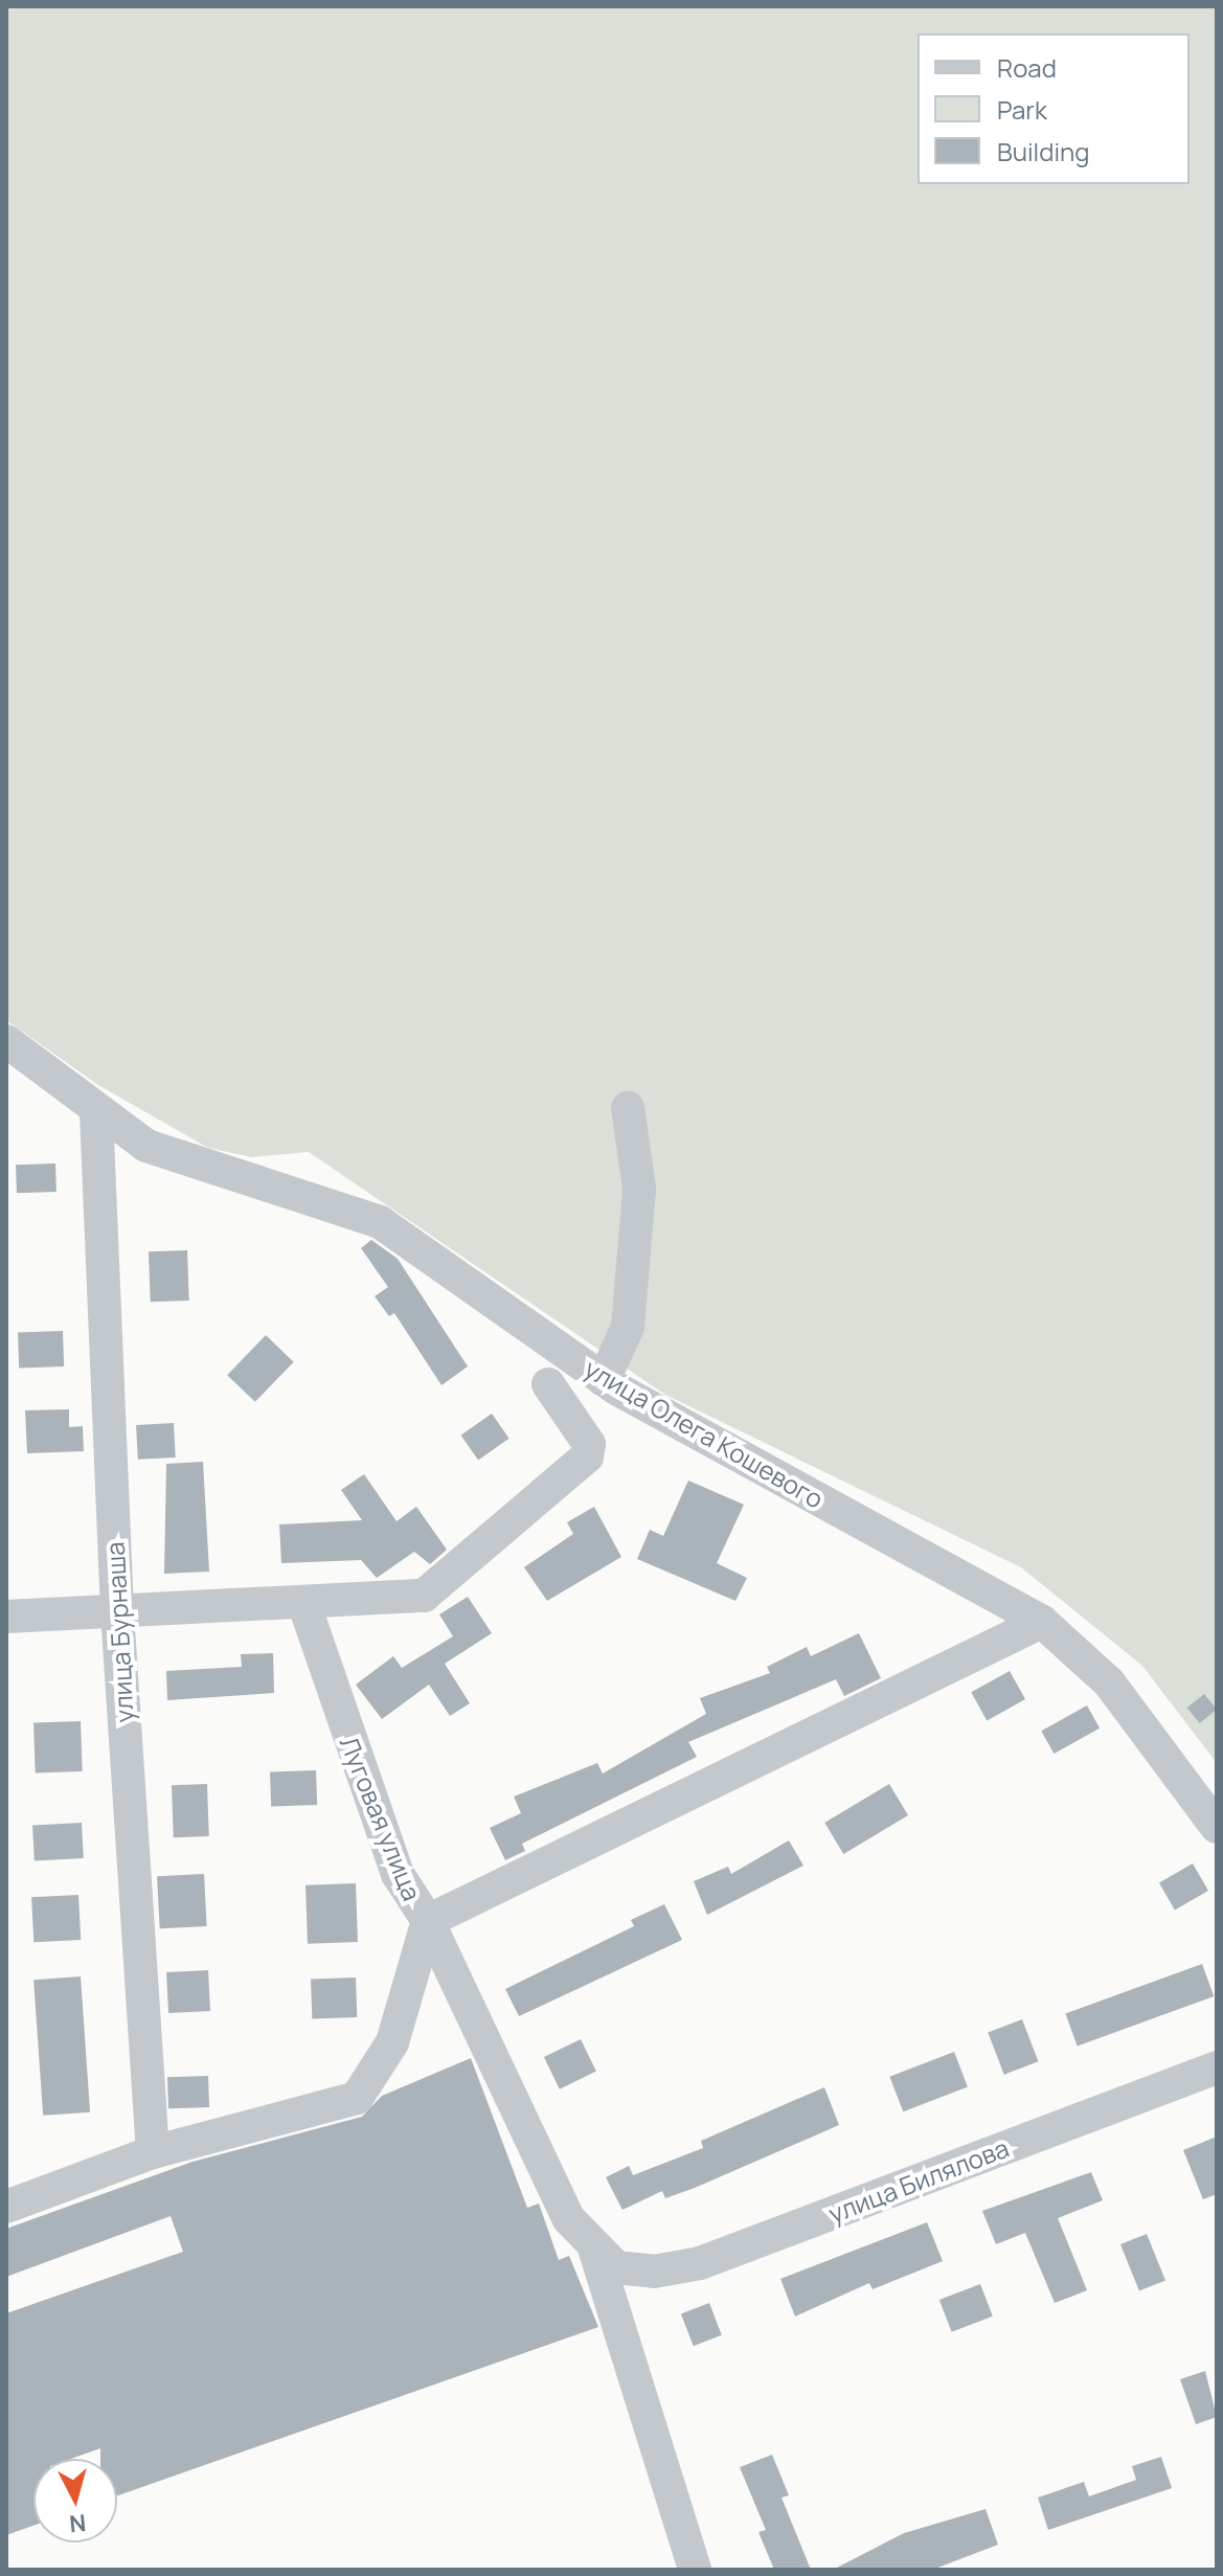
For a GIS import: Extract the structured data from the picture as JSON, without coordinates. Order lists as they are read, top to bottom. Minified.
{"streets":{"street":["улица Олега Кошевого","улица Бурнаша","Луговая улица","улица Билялова"]},"crossings":[["улица Олега Кошевого","улица Бурнаша"],["улица Олега Кошевого","Луговая улица"]],"legend":["Road","Park","Building"],"north":"bottom"}
